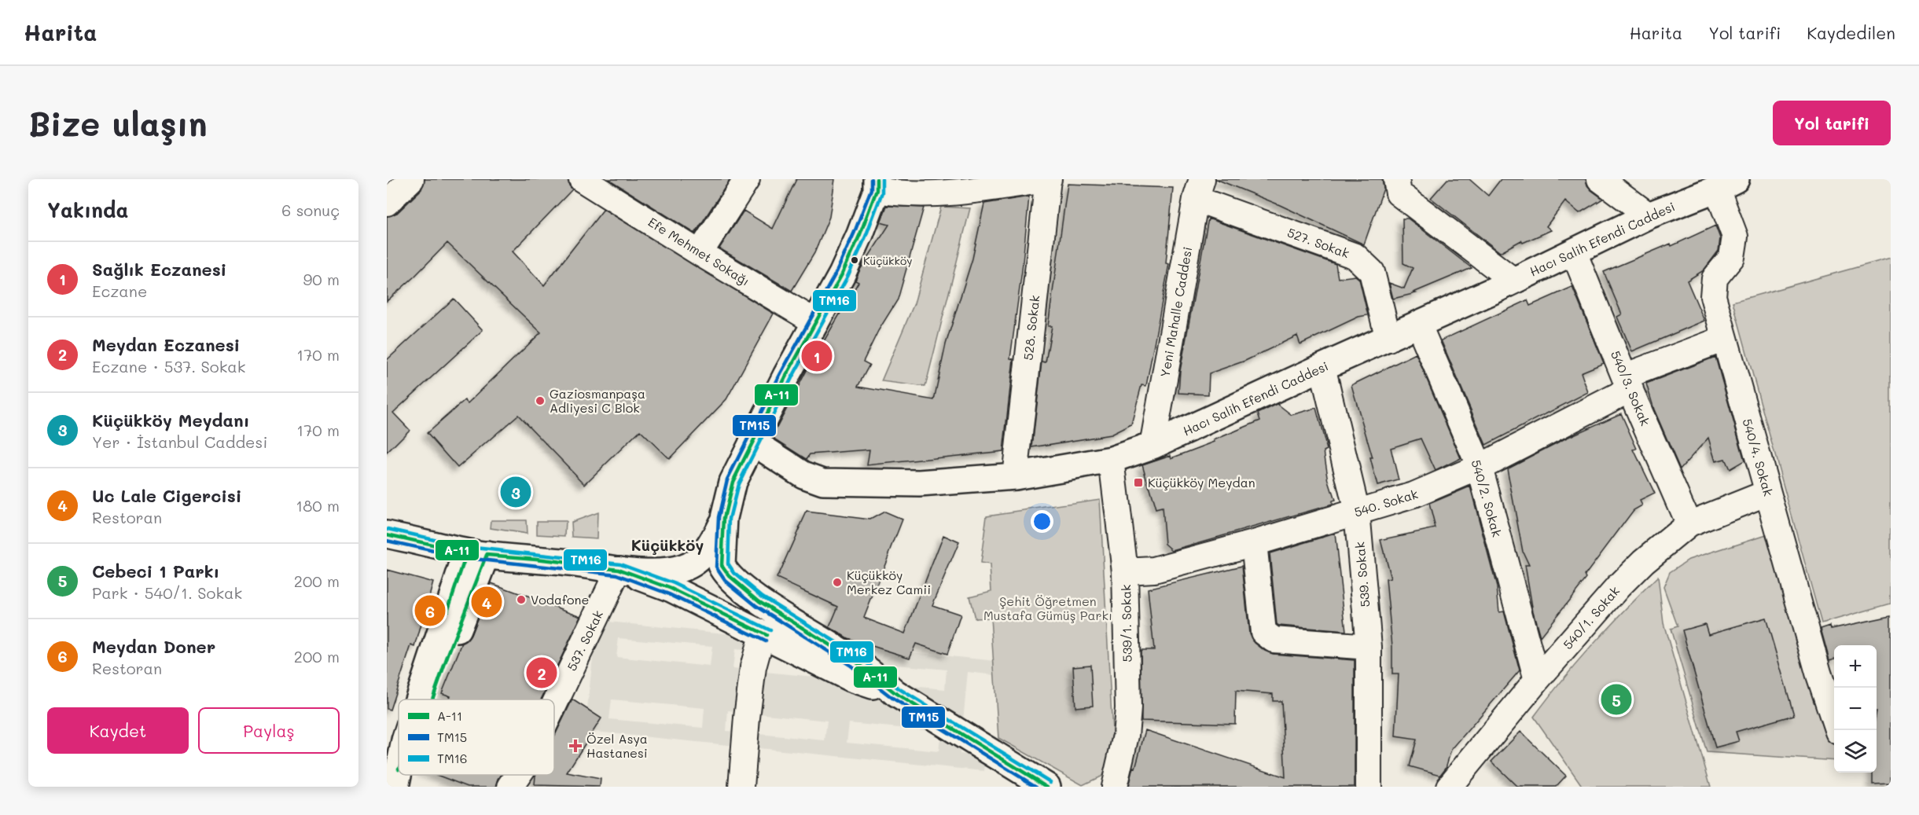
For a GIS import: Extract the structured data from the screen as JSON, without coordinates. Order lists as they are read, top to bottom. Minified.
{"streets":{"main road":["Hacı Salih Efendi Caddesi"],"street":["527. Sokak","Efe Mehmet Sokağı","Yeni Mahalle Caddesi","528. Sokak","540/3. Sokak","540/4. Sokak","540/2. Sokak","540. Sokak","539. Sokak","540/1. Sokak","539/1. Sokak","537. Sokak"]},"crossings":[["Hacı Salih Efendi Caddesi","527. Sokak"],["Hacı Salih Efendi Caddesi","Yeni Mahalle Caddesi"],["Hacı Salih Efendi Caddesi","528. Sokak"],["Hacı Salih Efendi Caddesi","540/3. Sokak"],["Hacı Salih Efendi Caddesi","540/4. Sokak"],["Hacı Salih Efendi Caddesi","540/2. Sokak"],["Hacı Salih Efendi Caddesi","539. Sokak"],["Hacı Salih Efendi Caddesi","539/1. Sokak"],["527. Sokak","Yeni Mahalle Caddesi"],["540/3. Sokak","540. Sokak"],["540/3. Sokak","540/1. Sokak"],["540/4. Sokak","540. Sokak"],["540/4. Sokak","540/1. Sokak"],["540/2. Sokak","540. Sokak"],["540/2. Sokak","540/1. Sokak"],["540. Sokak","539. Sokak"],["540. Sokak","539/1. Sokak"]],"districts":["Küçükköy"],"parks":["Şehit Öğretmen Mustafa Gümüş Parkı"],"places":{"other":["Küçükköy","Gaziosmanpaşa Adliyesi C Blok","Küçükköy Merkez Camii","Vodafone"],"transit":["Küçükköy Meydan"],"health":["Özel Asya Hastanesi"]},"lines":["transit line A-11","transit line TM15","transit line TM16"],"legend":["A-11","TM15","TM16"],"page":{"header":"Harita","nav":["Harita","Yol tarifi","Kaydedilen"],"buttons":["Yol tarifi",["Kaydet","Paylaş"]],"title":"Bize ulaşın","heading":["Yakında","6 sonuç"],"list":[{"mark":"1","name":"Sağlık Eczanesi","note":"Eczane","value":"90 m"},{"mark":"2","name":"Meydan Eczanesi","note":"Eczane · 537. Sokak","value":"170 m"},{"mark":"3","name":"Küçükköy Meydanı","note":"Yer · İstanbul Caddesi","value":"170 m"},{"mark":"4","name":"Uc Lale Cigercisi","note":"Restoran","value":"180 m"},{"mark":"5","name":"Cebeci 1 Parkı","note":"Park · 540/1. Sokak","value":"200 m"},{"mark":"6","name":"Meydan Doner","note":"Restoran","value":"200 m"}],"pins":["1","3","4","6","2","5"],"map_buttons":["+","−"]}}
